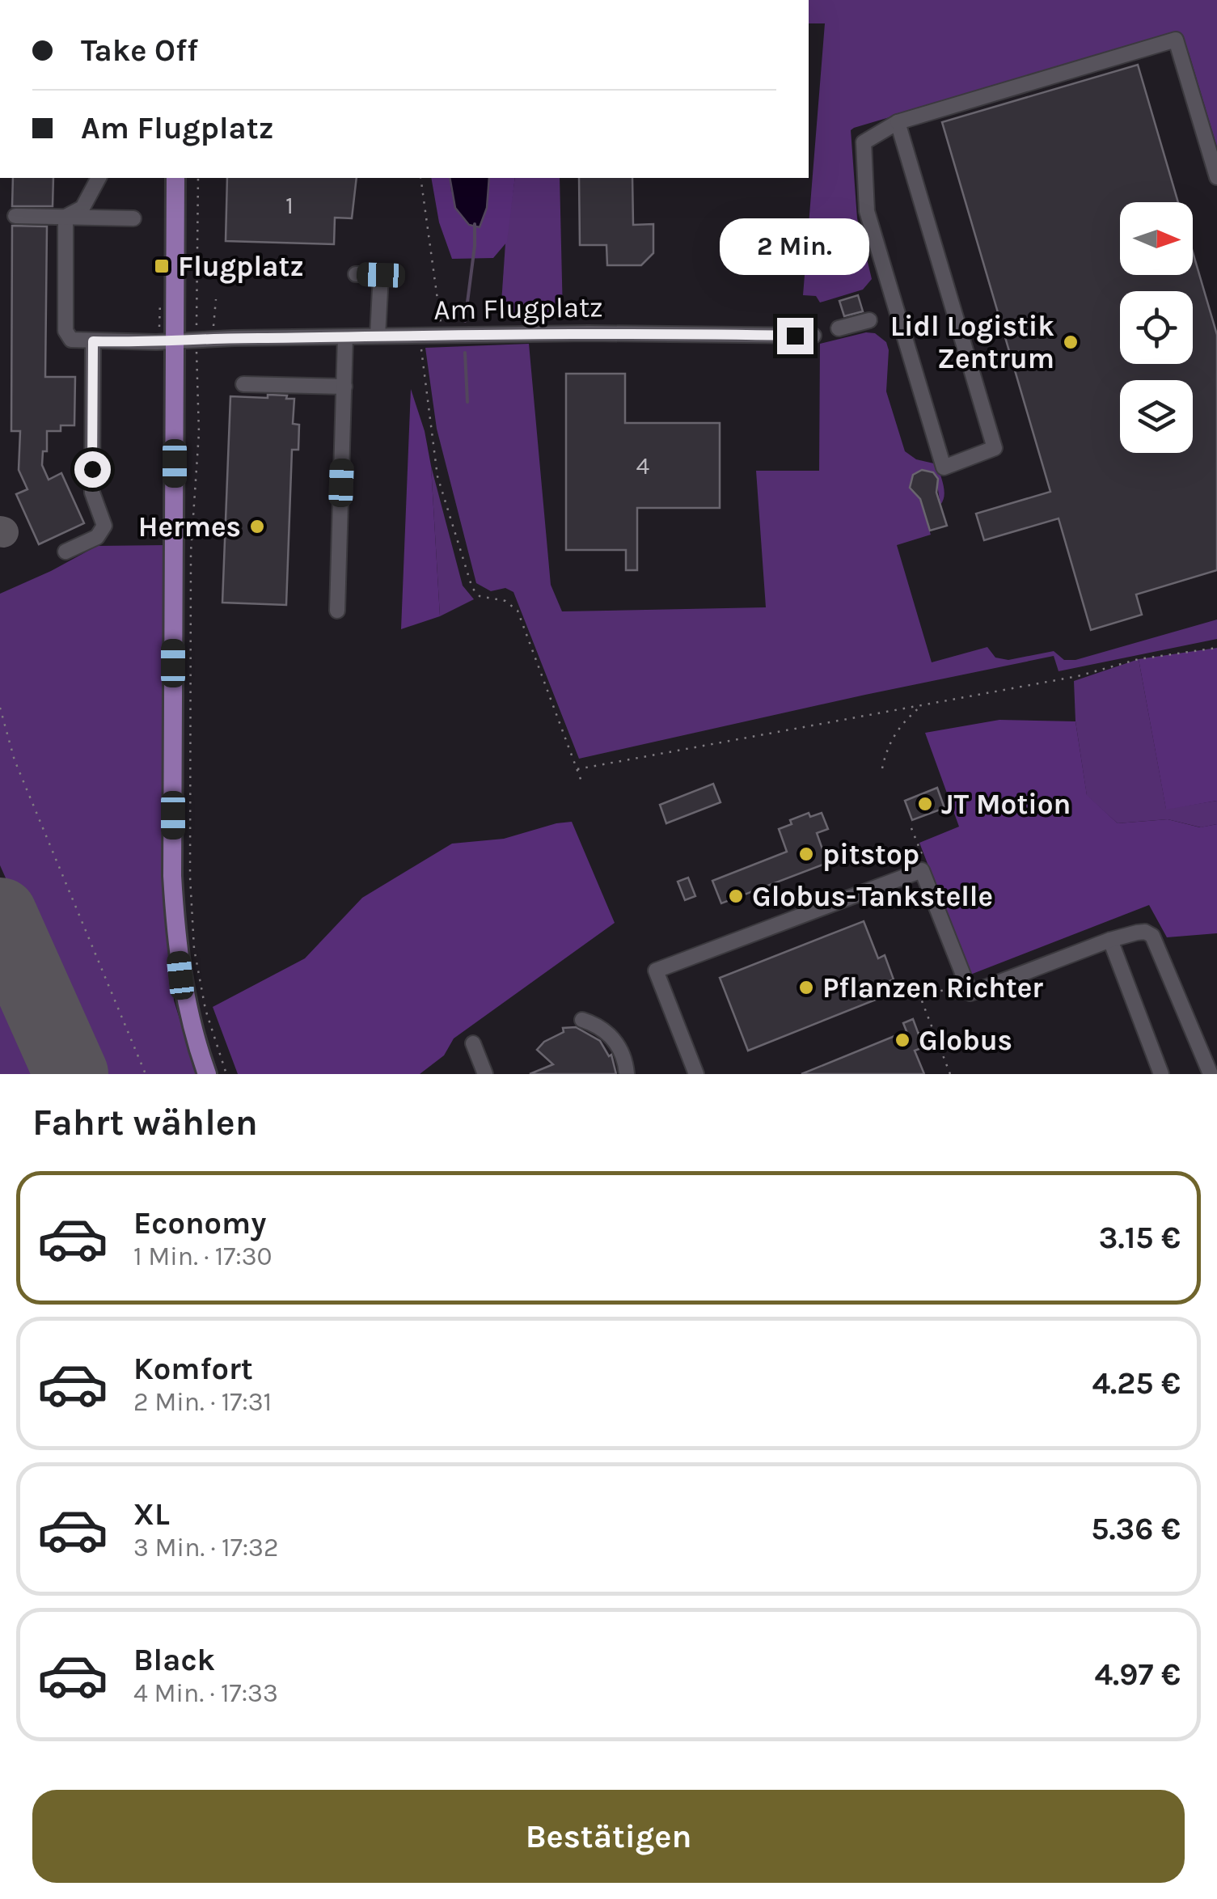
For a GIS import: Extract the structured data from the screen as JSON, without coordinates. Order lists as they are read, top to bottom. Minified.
{"streets":{"street":["Am Flugplatz"]},"places":{"transit":["Flugplatz"],"other":["Lidl Logistik Zentrum","Hermes","JT Motion","pitstop","Globus-Tankstelle","Pflanzen Richter","Globus"]},"house_numbers":["1","4"],"north":"right","page":{"banner":["Take Off","Am Flugplatz"],"bubble":"2 Min.","heading":"Fahrt wählen","list":[{"name":"Economy","note":"1 Min. · 17:30","value":"3.15 €"},{"name":"Komfort","note":"2 Min. · 17:31","value":"4.25 €"},{"name":"XL","note":"3 Min. · 17:32","value":"5.36 €"},{"name":"Black","note":"4 Min. · 17:33","value":"4.97 €"}],"buttons":"Bestätigen"}}
